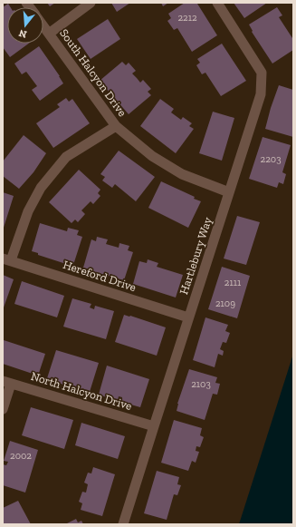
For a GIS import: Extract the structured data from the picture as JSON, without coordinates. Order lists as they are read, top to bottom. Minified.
{"streets":{"street":["South Halcyon Drive","Hartlebury Way","Hereford Drive","North Halcyon Drive"]},"crossings":[["South Halcyon Drive","Hartlebury Way"],["Hartlebury Way","Hereford Drive"],["Hartlebury Way","North Halcyon Drive"]],"house_numbers":["2212","2203","2111","2109","2103","2002"],"north":"bottom"}
